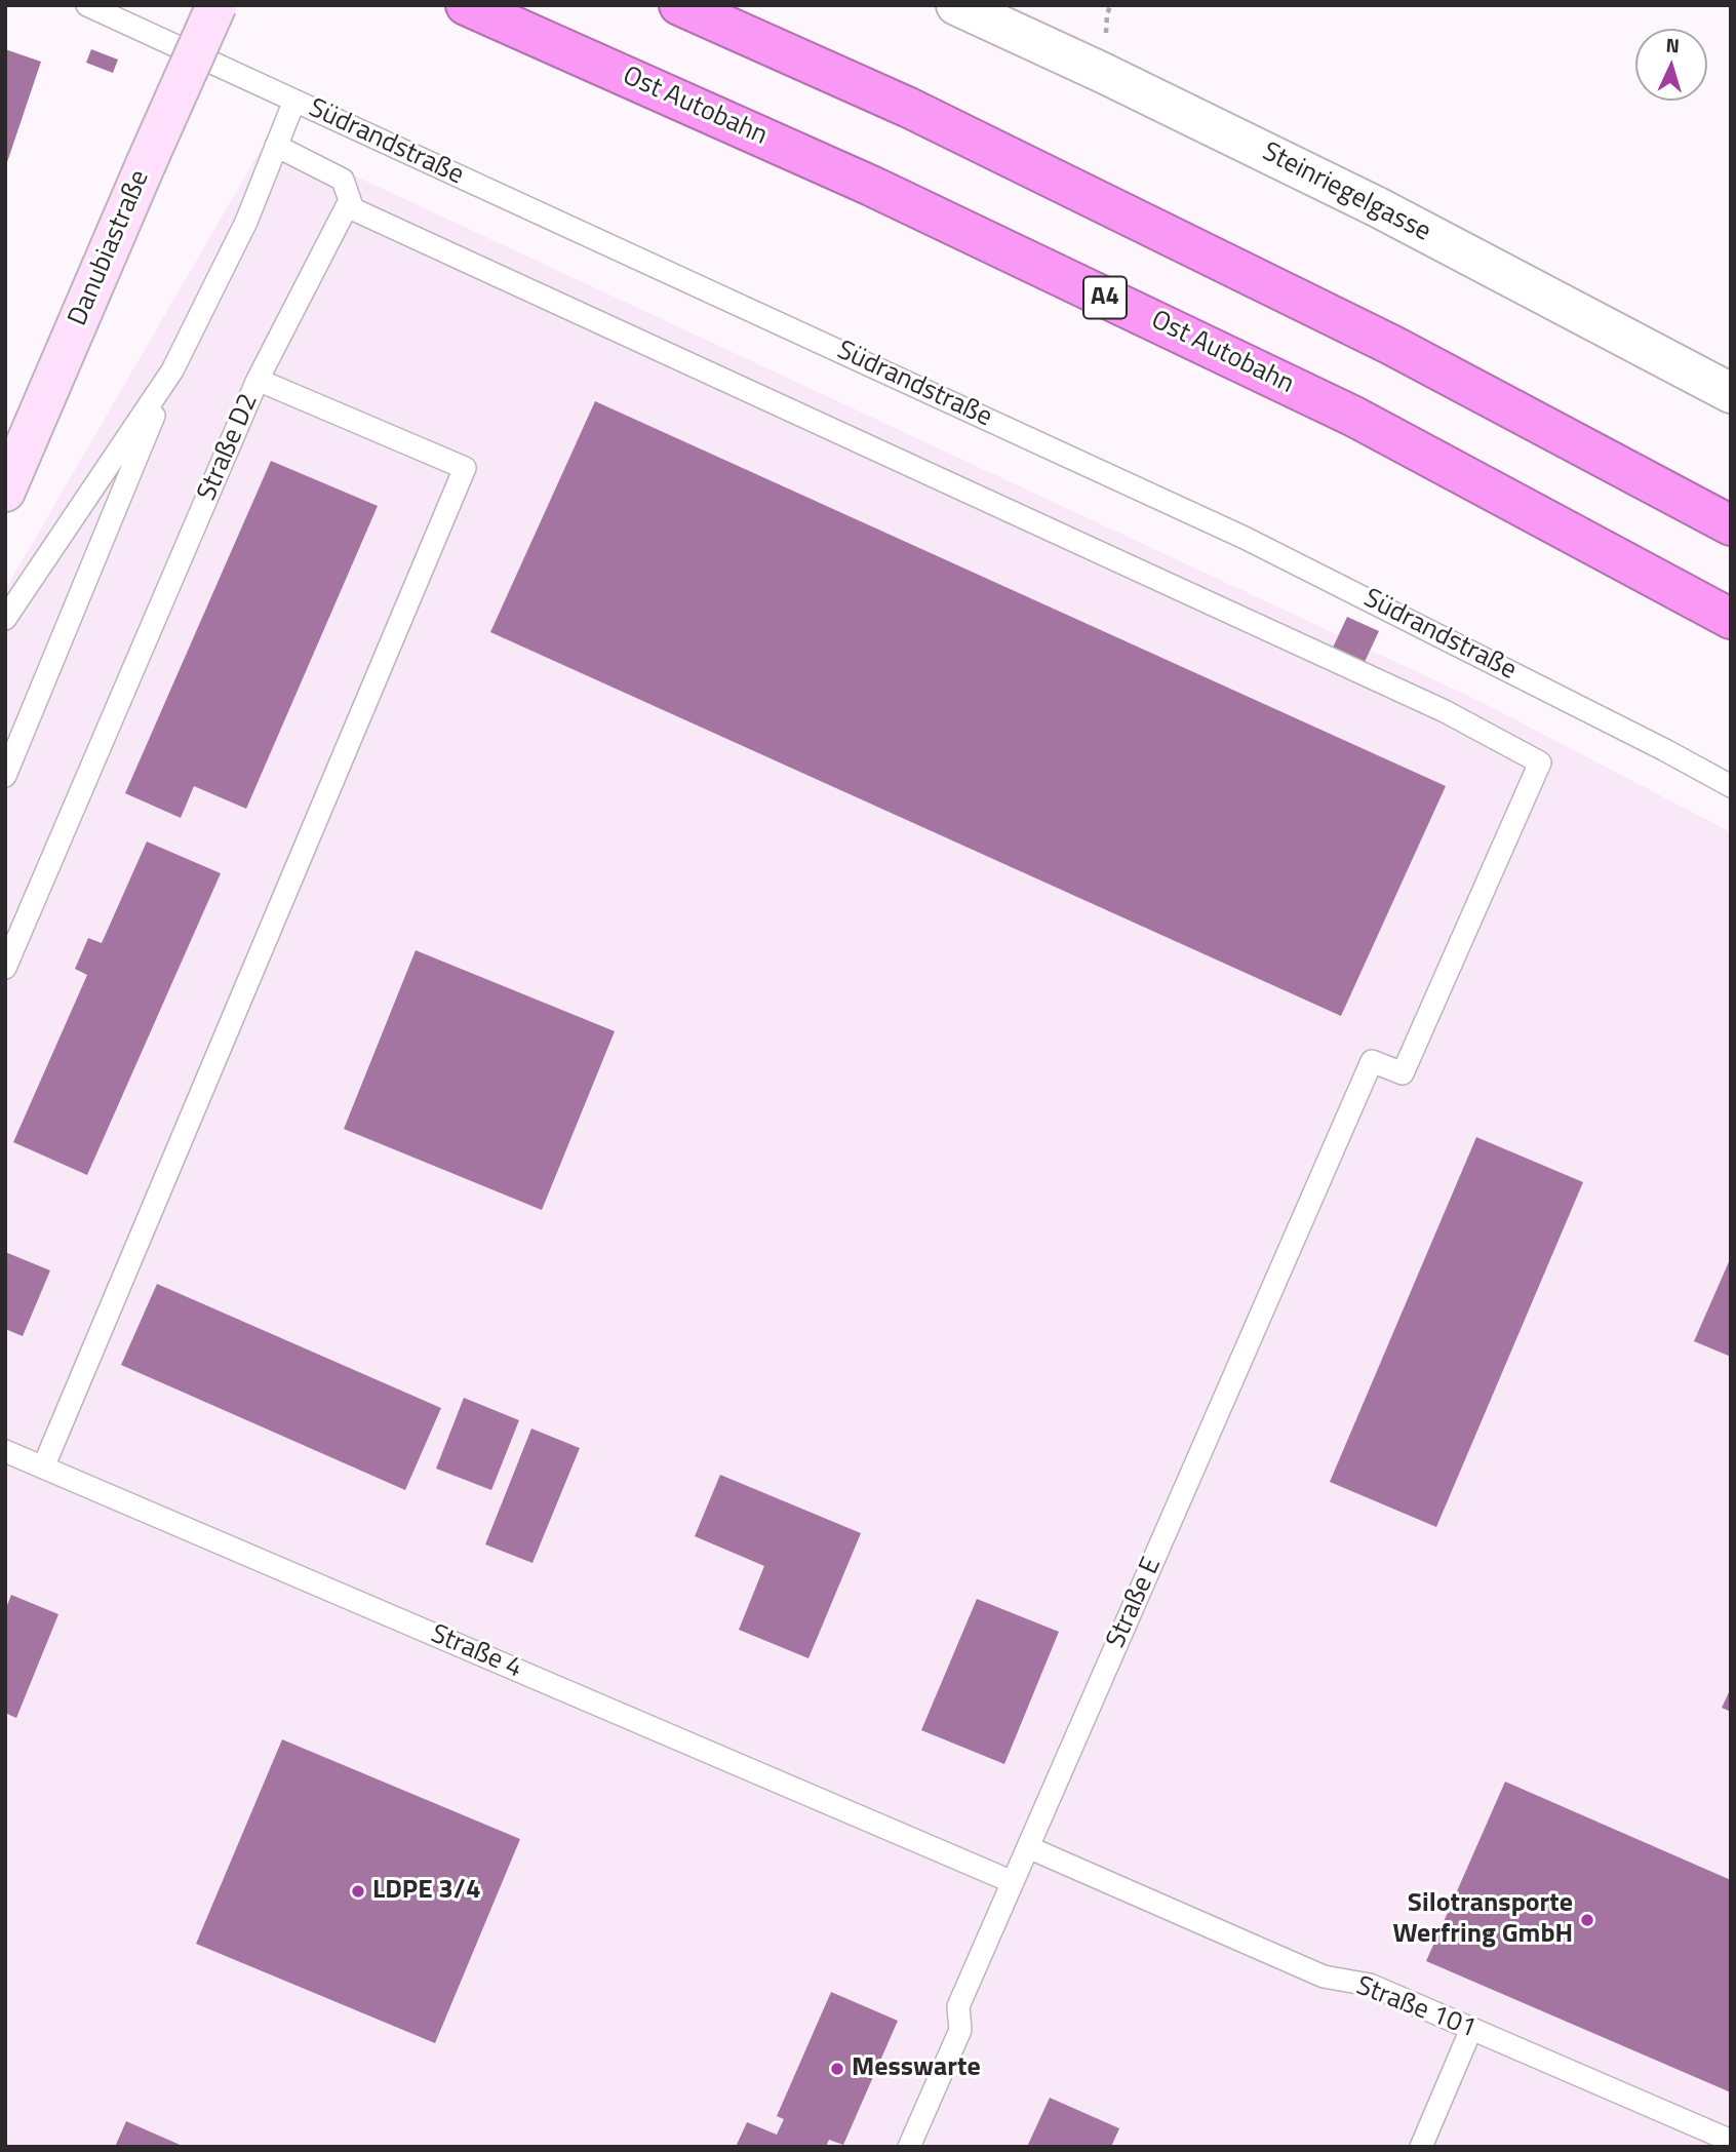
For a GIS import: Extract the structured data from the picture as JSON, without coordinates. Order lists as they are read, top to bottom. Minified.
{"streets":{"highway":["Ost Autobahn","A4"],"street":["Steinriegelgasse","Danubiastraße"],"lane":["Südrandstraße","Straße D2","Straße E","Straße 4","Straße 101"]},"crossings":[["Straße D2","Straße 4"],["Straße E","Straße 4"],["Straße E","Straße 101"]],"places":["LDPE 3/4","Silotransporte Werfring GmbH","Messwarte"],"north":"top"}
